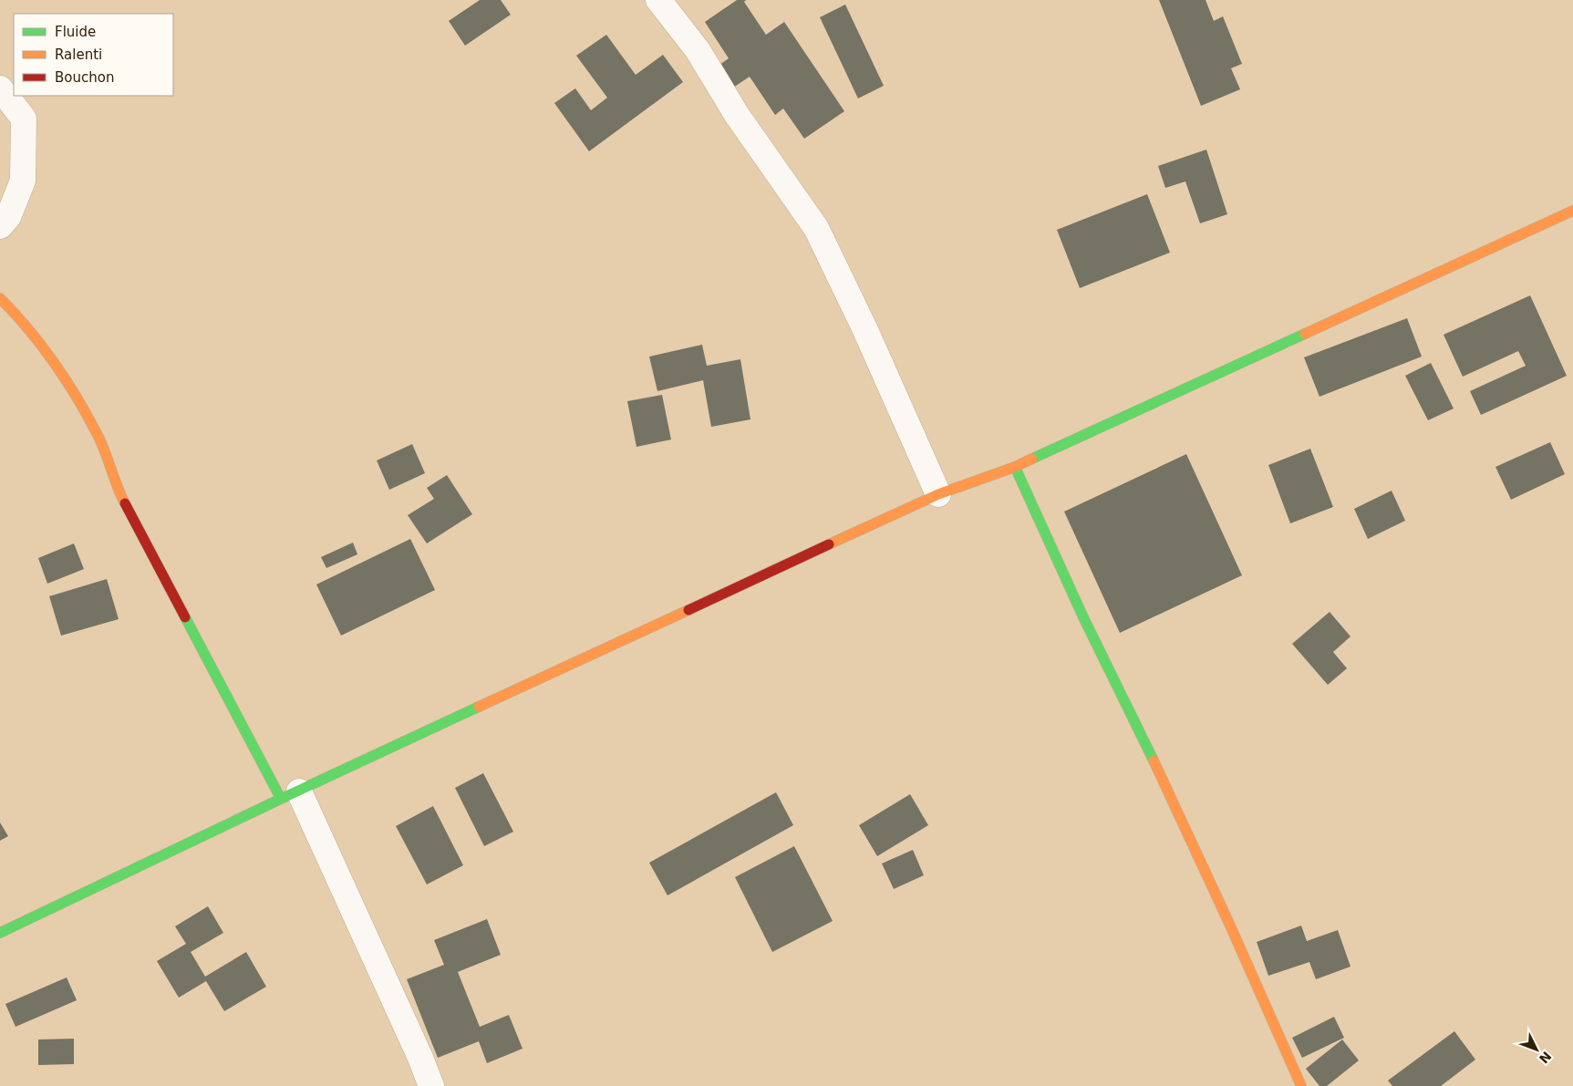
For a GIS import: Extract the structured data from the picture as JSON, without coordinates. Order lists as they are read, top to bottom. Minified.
{"legend":["Fluide","Ralenti","Bouchon"],"north":"bottom right"}
